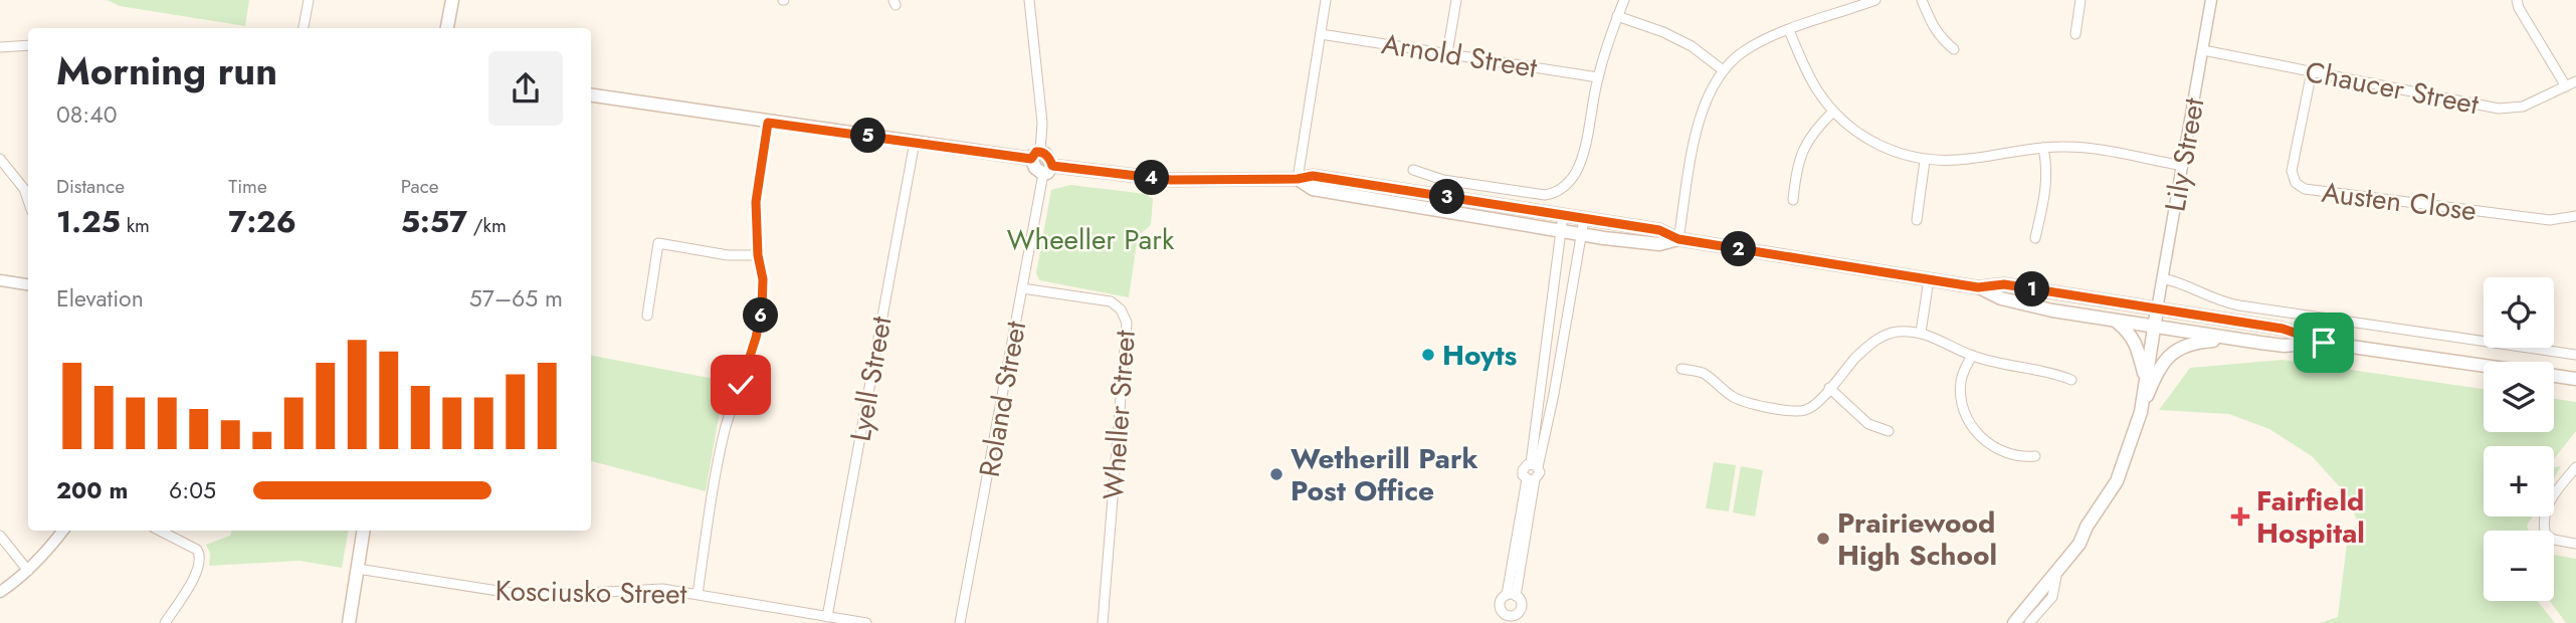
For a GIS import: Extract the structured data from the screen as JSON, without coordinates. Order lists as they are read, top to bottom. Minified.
{"streets":{"street":["Arnold Street","Chaucer Street","Lily Street","Austen Close","Lyell Street","Roland Street","Wheller Street","Kosciusko Street"]},"crossings":[["Chaucer Street","Lily Street"],["Chaucer Street","Austen Close"],["Lyell Street","Kosciusko Street"],["Roland Street","Wheller Street"]],"parks":["Wheeller Park"],"places":{"other":["Hoyts","Wetherill Park Post Office","Prairiewood High School"],"health":["Fairfield Hospital"]},"page":{"heading":["Morning run","08:40"],"pins":["5","4","3","2","1","6"],"stats":[["Distance","1.25 km"],["Time","7:26"],["Pace","5:57 /km"]],"chart":["Elevation","57–65 m"],"map_buttons":["+","−"],"list":[{"name":"200 m","note":"6:05"}]}}
